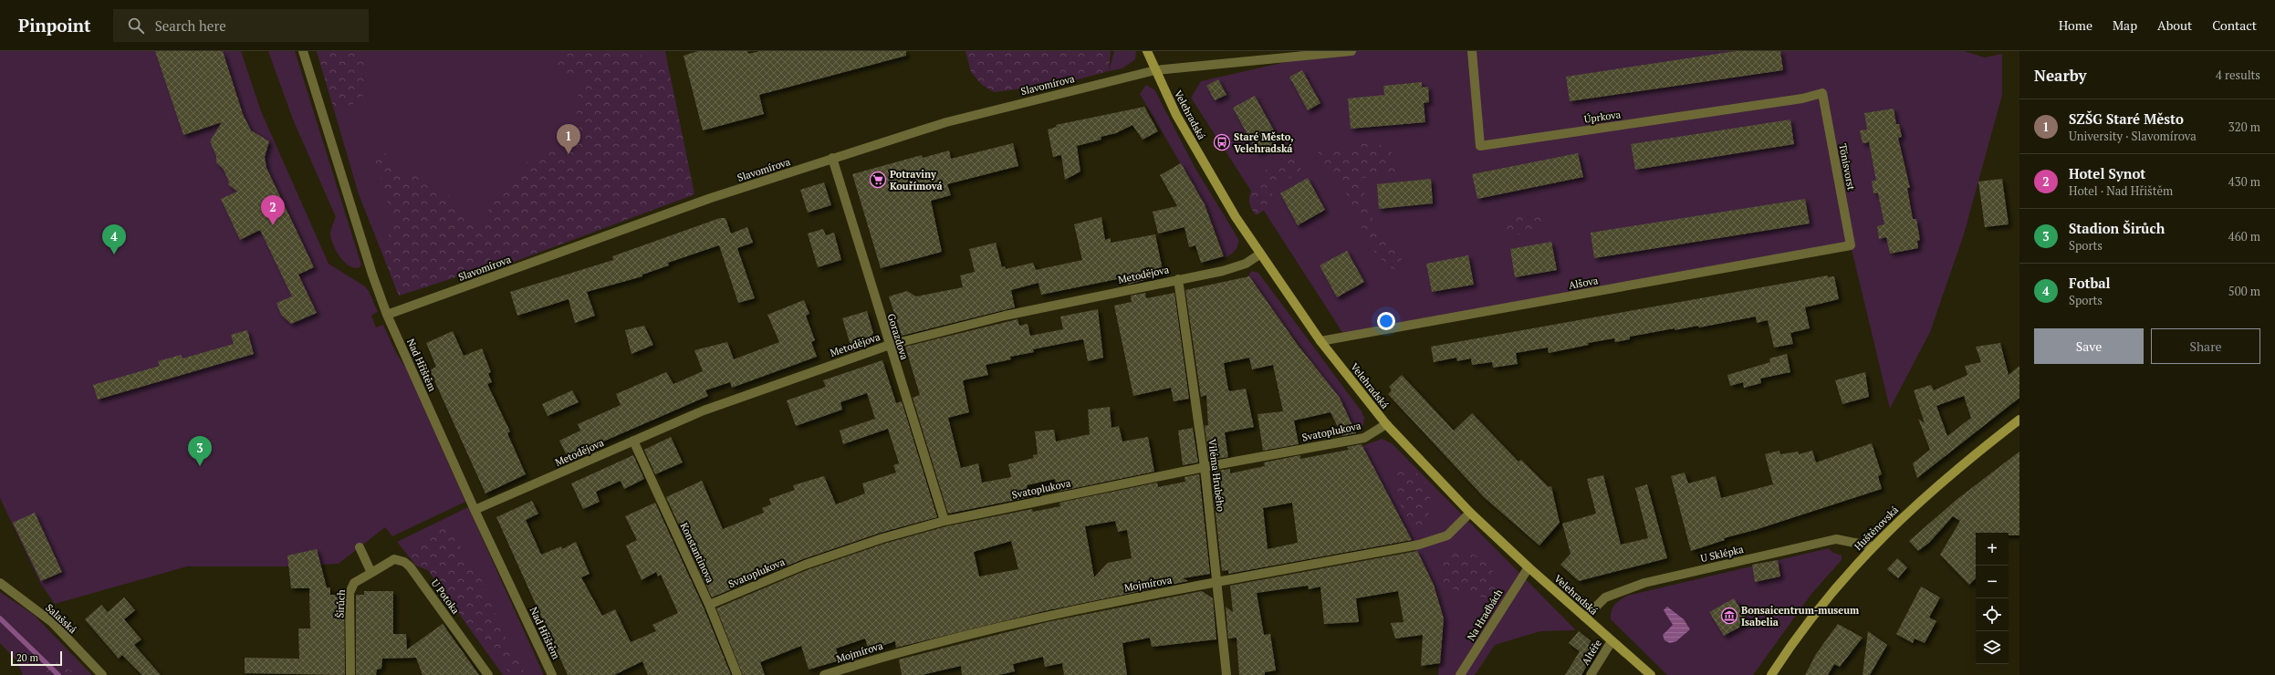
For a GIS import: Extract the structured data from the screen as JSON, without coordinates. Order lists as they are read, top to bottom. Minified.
{"streets":{"street":["Slavomírova","Velehradská","Úprkova","Tönisvorst","Metodějova","Alšova","Gorazdova","Nad Hřištěm","Svatoplukova","Viléma Hrubého","Huštěnovská","Konstantinova","U Sklépka","Mojmírova","U Potoka","Širůch","Na Hradbách","Salašská","Altéře"]},"crossings":[["Slavomírova","Velehradská"],["Slavomírova","Gorazdova"],["Slavomírova","Nad Hřištěm"],["Velehradská","Metodějova"],["Velehradská","Alšova"],["Velehradská","Svatoplukova"],["Velehradská","U Sklépka"],["Velehradská","Mojmírova"],["Velehradská","Na Hradbách"],["Velehradská","Altéře"],["Úprkova","Tönisvorst"],["Tönisvorst","Alšova"],["Metodějova","Gorazdova"],["Metodějova","Nad Hřištěm"],["Metodějova","Viléma Hrubého"],["Metodějova","Konstantinova"],["Gorazdova","Svatoplukova"],["Svatoplukova","Viléma Hrubého"],["Svatoplukova","Konstantinova"],["Viléma Hrubého","Mojmírova"],["Huštěnovská","U Sklépka"],["U Potoka","Širůch"]],"places":{"bus stop":["Staré Město, Velehradská"],"supermarket":["Potraviny Kouřímová"],"museum":["Bonsaicentrum-museum Isabelia"]},"scale_bar":"20 m","page":{"header":"Pinpoint","search":"Search here","nav":["Home","Map","About","Contact"],"heading":["Nearby","4 results"],"list":[{"mark":"1","name":"SZŠG Staré Město","note":"University · Slavomírova","value":"320 m"},{"mark":"2","name":"Hotel Synot","note":"Hotel · Nad Hřištěm","value":"430 m"},{"mark":"3","name":"Stadion Širůch","note":"Sports","value":"460 m"},{"mark":"4","name":"Fotbal","note":"Sports","value":"500 m"}],"pins":["1","2","4","3"],"buttons":["Save","Share"],"map_buttons":["+","−"],"scale":"20 m"}}
